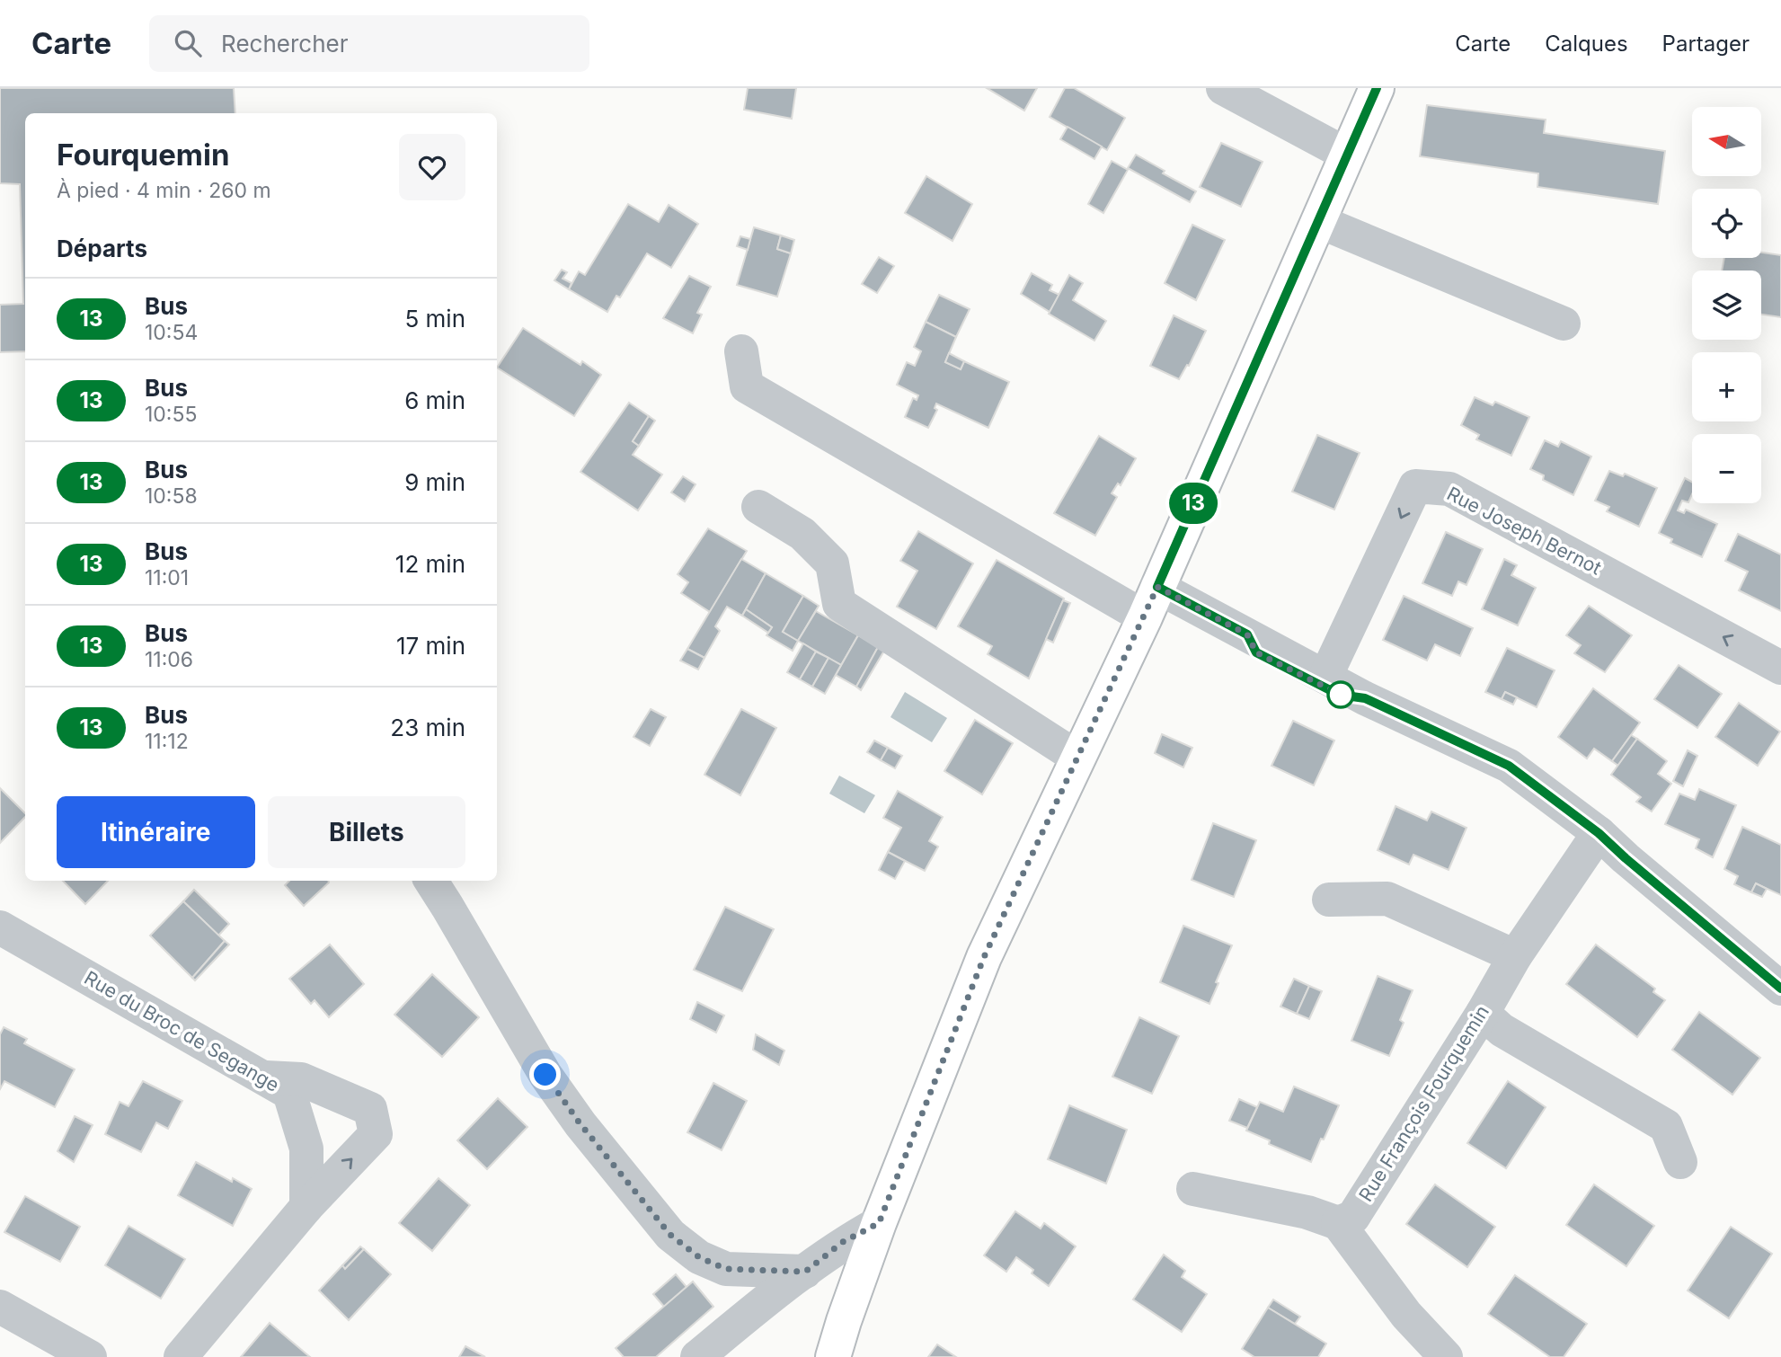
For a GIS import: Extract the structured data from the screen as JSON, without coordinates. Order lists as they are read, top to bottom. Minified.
{"streets":{"street":["Rue Joseph Bernot","Rue du Broc de Segange","Rue François Fourquemin"]},"lines":["bus line 13"],"north":"left","page":{"header":"Carte","search":"Rechercher","nav":["Carte","Calques","Partager"],"on_map":"13","map_buttons":["+","−"],"heading":[["Fourquemin","À pied · 4 min · 260 m"],"Départs"],"list":[{"mark":"13","name":"Bus","note":"10:54","value":"5 min"},{"mark":"13","name":"Bus","note":"10:55","value":"6 min"},{"mark":"13","name":"Bus","note":"10:58","value":"9 min"},{"mark":"13","name":"Bus","note":"11:01","value":"12 min"},{"mark":"13","name":"Bus","note":"11:06","value":"17 min"},{"mark":"13","name":"Bus","note":"11:12","value":"23 min"}],"buttons":["Itinéraire","Billets"]}}
